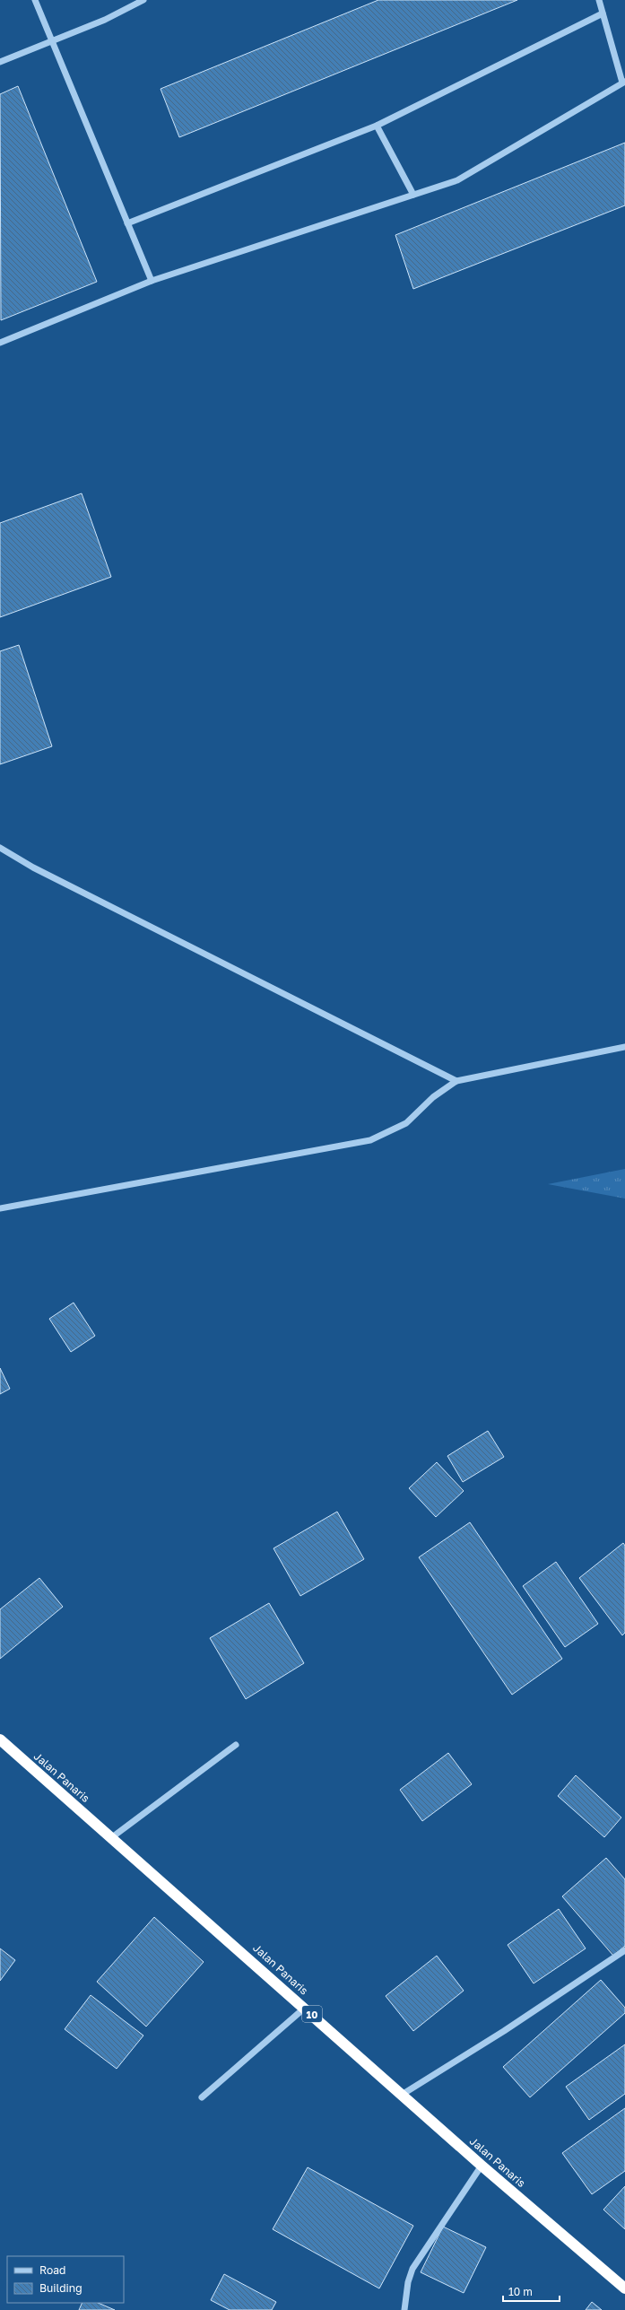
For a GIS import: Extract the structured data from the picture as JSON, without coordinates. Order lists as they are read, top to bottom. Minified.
{"streets":{"highway":["Jalan Panaris","10"]},"legend":["Road","Building"],"scale_bar":"10 m"}
